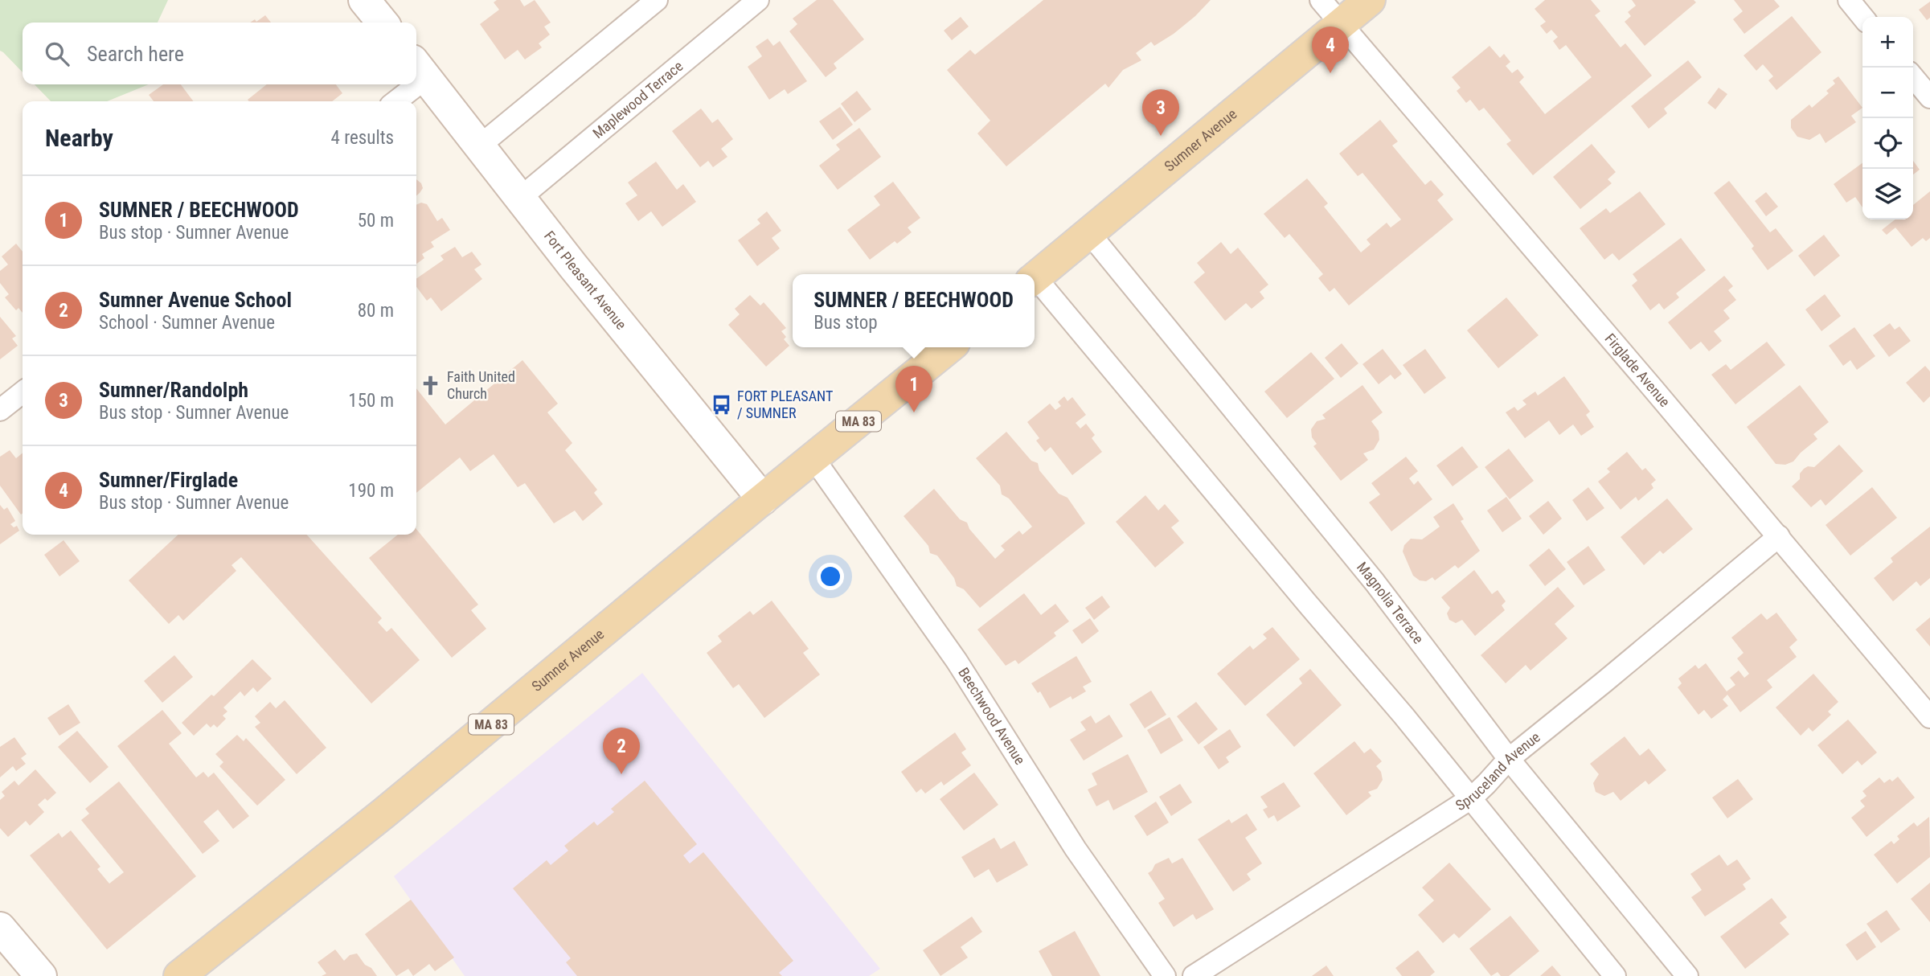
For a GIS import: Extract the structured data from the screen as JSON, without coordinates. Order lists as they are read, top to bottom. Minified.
{"streets":{"main road":["Sumner Avenue","MA 83"],"street":["Maplewood Terrace","Fort Pleasant Avenue","Firglade Avenue","Magnolia Terrace","Beechwood Avenue","Spruceland Avenue"]},"crossings":[["Maplewood Terrace","Fort Pleasant Avenue"],["Sumner Avenue","Fort Pleasant Avenue"],["Sumner Avenue","Firglade Avenue"],["Sumner Avenue","Magnolia Terrace"],["Sumner Avenue","Beechwood Avenue"],["Firglade Avenue","Spruceland Avenue"],["Magnolia Terrace","Spruceland Avenue"]],"places":{"church":["Faith United Church"],"bus stop":["FORT PLEASANT / SUMNER"]},"page":{"map_buttons":["+","−"],"search":"Search here","pins":["4","3","1","2"],"heading":["Nearby","4 results"],"list":[{"mark":"1","name":"SUMNER / BEECHWOOD","note":"Bus stop · Sumner Avenue","value":"50 m"},{"mark":"2","name":"Sumner Avenue School","note":"School · Sumner Avenue","value":"80 m"},{"mark":"3","name":"Sumner/Randolph","note":"Bus stop · Sumner Avenue","value":"150 m"},{"mark":"4","name":"Sumner/Firglade","note":"Bus stop · Sumner Avenue","value":"190 m"}],"popup":["SUMNER / BEECHWOOD","Bus stop"]}}
